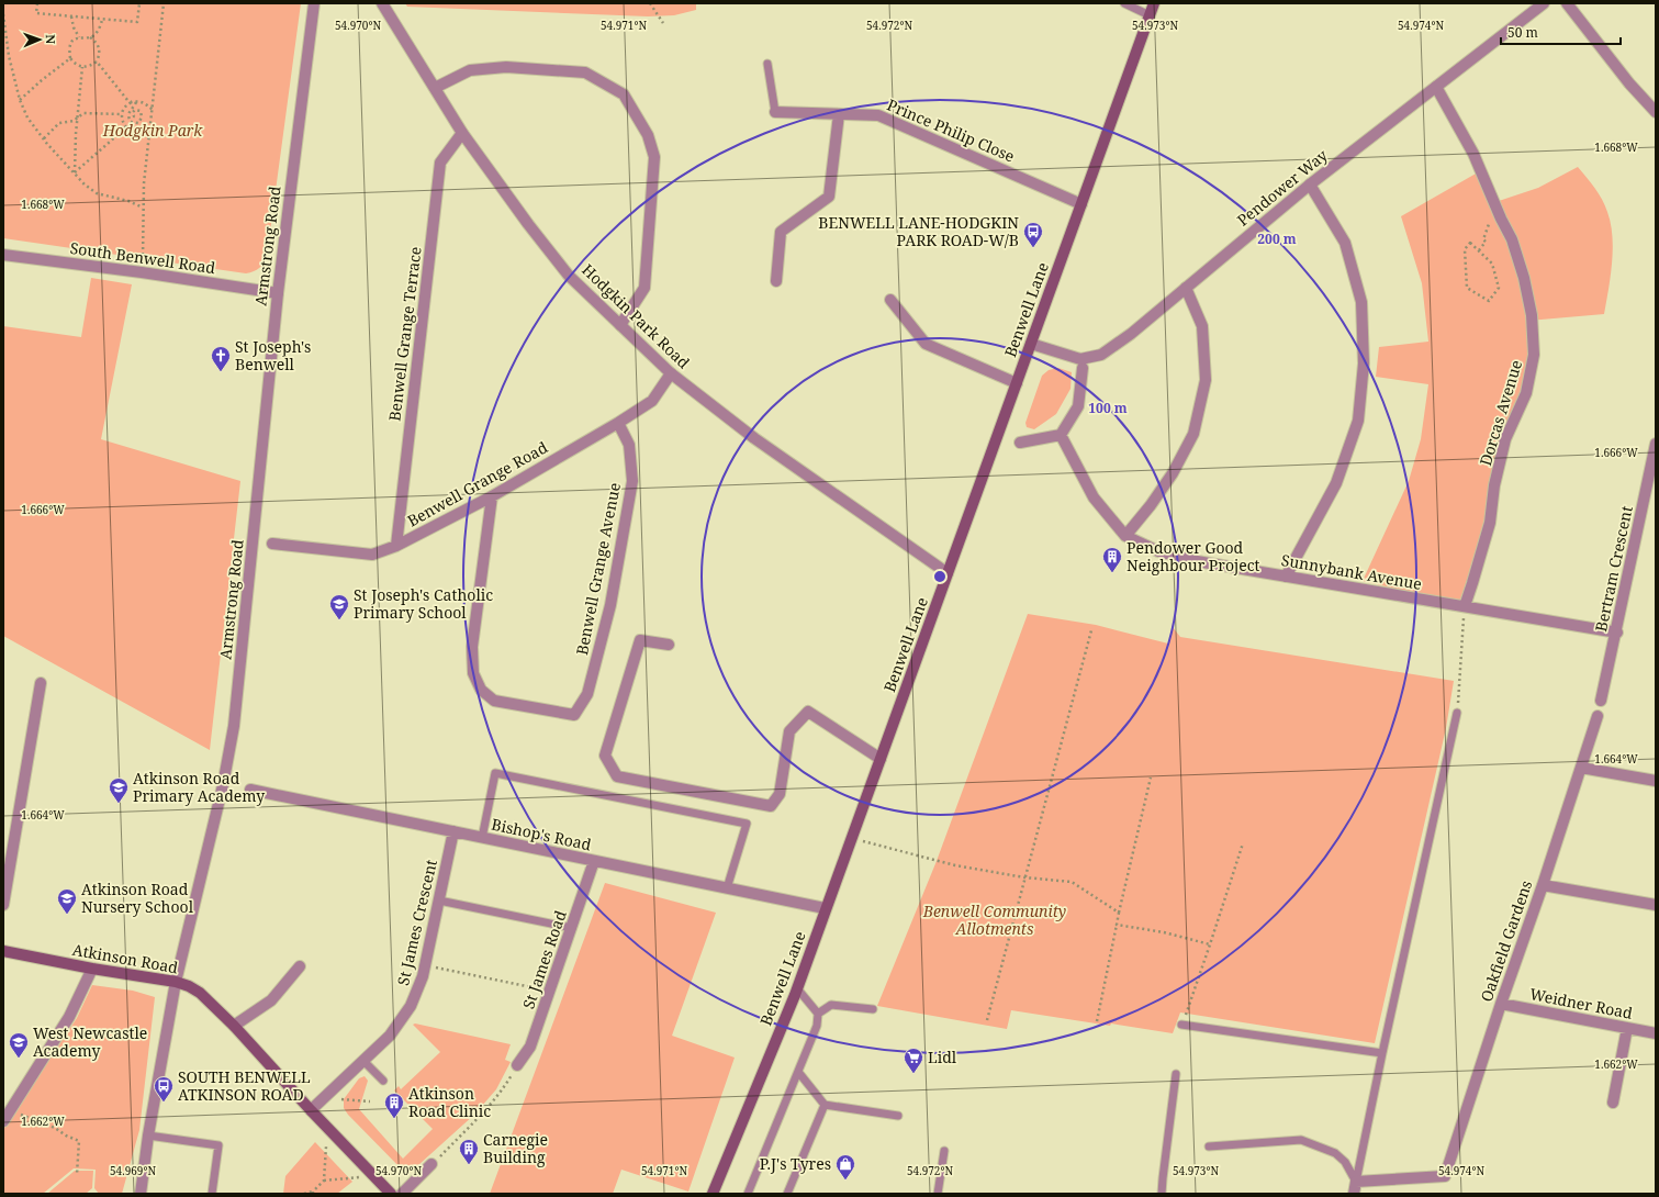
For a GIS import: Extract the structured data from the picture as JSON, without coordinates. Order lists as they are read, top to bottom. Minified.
{"streets":{"main road":["Benwell Lane","Atkinson Road"],"street":["Prince Philip Close","Pendower Way","Armstrong Road","South Benwell Road","Hodgkin Park Road","Benwell Grange Terrace","Dorcas Avenue","Benwell Grange Road","Benwell Grange Avenue","Bertram Crescent","Sunnybank Avenue","Bishop's Road","St James Crescent","Oakfield Gardens","St James Road","Weidner Road"]},"crossings":[["Prince Philip Close","Benwell Lane"],["Pendower Way","Benwell Lane"],["Pendower Way","Dorcas Avenue"],["Armstrong Road","South Benwell Road"],["Armstrong Road","Atkinson Road"],["Benwell Lane","Hodgkin Park Road"],["Benwell Lane","Bishop's Road"],["Hodgkin Park Road","Benwell Grange Terrace"],["Hodgkin Park Road","Benwell Grange Road"],["Benwell Grange Terrace","Benwell Grange Road"],["Dorcas Avenue","Sunnybank Avenue"],["Benwell Grange Road","Benwell Grange Avenue"],["Bertram Crescent","Sunnybank Avenue"],["Bishop's Road","St James Crescent"],["Bishop's Road","St James Road"],["St James Crescent","Atkinson Road"],["Oakfield Gardens","Weidner Road"]],"parks":["Hodgkin Park","Benwell Community Allotments"],"places":{"bus stop":["BENWELL LANE-HODGKIN PARK ROAD-W/B","SOUTH BENWELL ATKINSON ROAD"],"church":["St Joseph's Benwell"],"building":["Pendower Good Neighbour Project","Atkinson Road Clinic","Carnegie Building"],"school or university":["St Joseph's Catholic Primary School","Atkinson Road Primary Academy","Atkinson Road Nursery School","West Newcastle Academy"],"supermarket":["Lidl"],"shop":["P.J's Tyres"]},"scale_bar":"50 m","north":"right","coordinates":["54.970°N","54.971°N","54.972°N","54.973°N","54.974°N","1.668°W","1.666°W","1.664°W","1.662°W","54.969°N"],"rings":["200 m","100 m"]}
